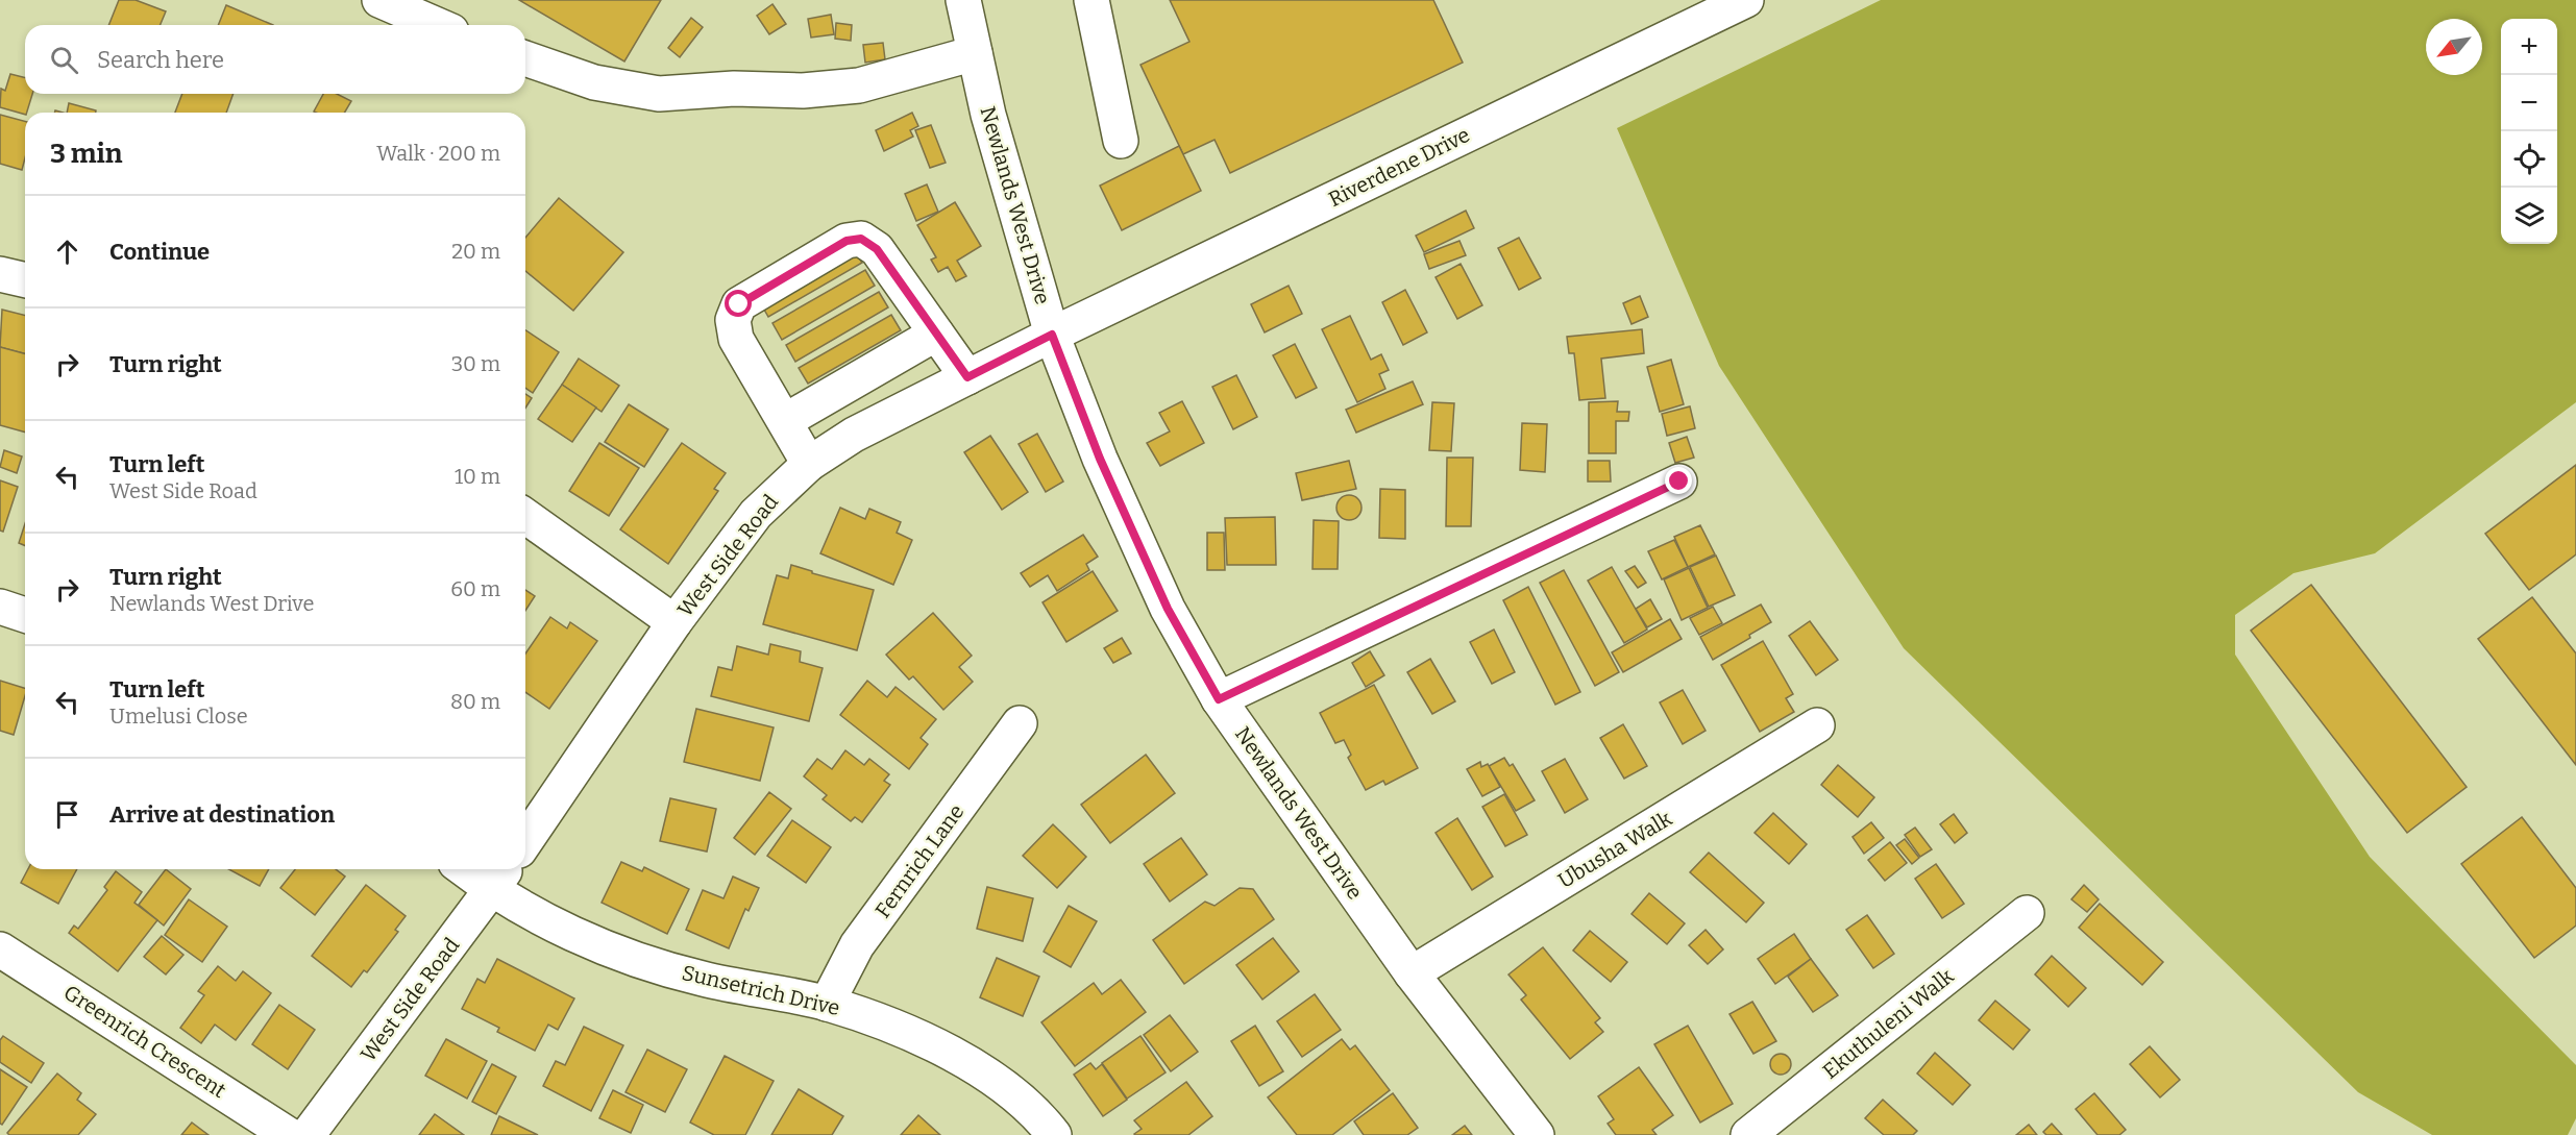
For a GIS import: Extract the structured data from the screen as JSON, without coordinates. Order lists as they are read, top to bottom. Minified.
{"streets":{"street":["Riverdene Drive","Newlands West Drive","West Side Road","Ubusha Walk","Fernrich Lane","Sunsetrich Drive","Ekuthuleni Walk","Greenrich Crescent"]},"crossings":[["Riverdene Drive","Newlands West Drive"],["Riverdene Drive","West Side Road"],["Newlands West Drive","West Side Road"],["Newlands West Drive","Ubusha Walk"],["West Side Road","Sunsetrich Drive"],["Fernrich Lane","Sunsetrich Drive"]],"north":"bottom left","page":{"map_buttons":["+","−"],"search":"Search here","heading":["3 min","Walk · 200 m"],"list":[["Continue","20 m"],["Turn right","30 m"],["Turn left","West Side Road","10 m"],["Turn right","Newlands West Drive","60 m"],["Turn left","Umelusi Close","80 m"],"Arrive at destination"]}}
